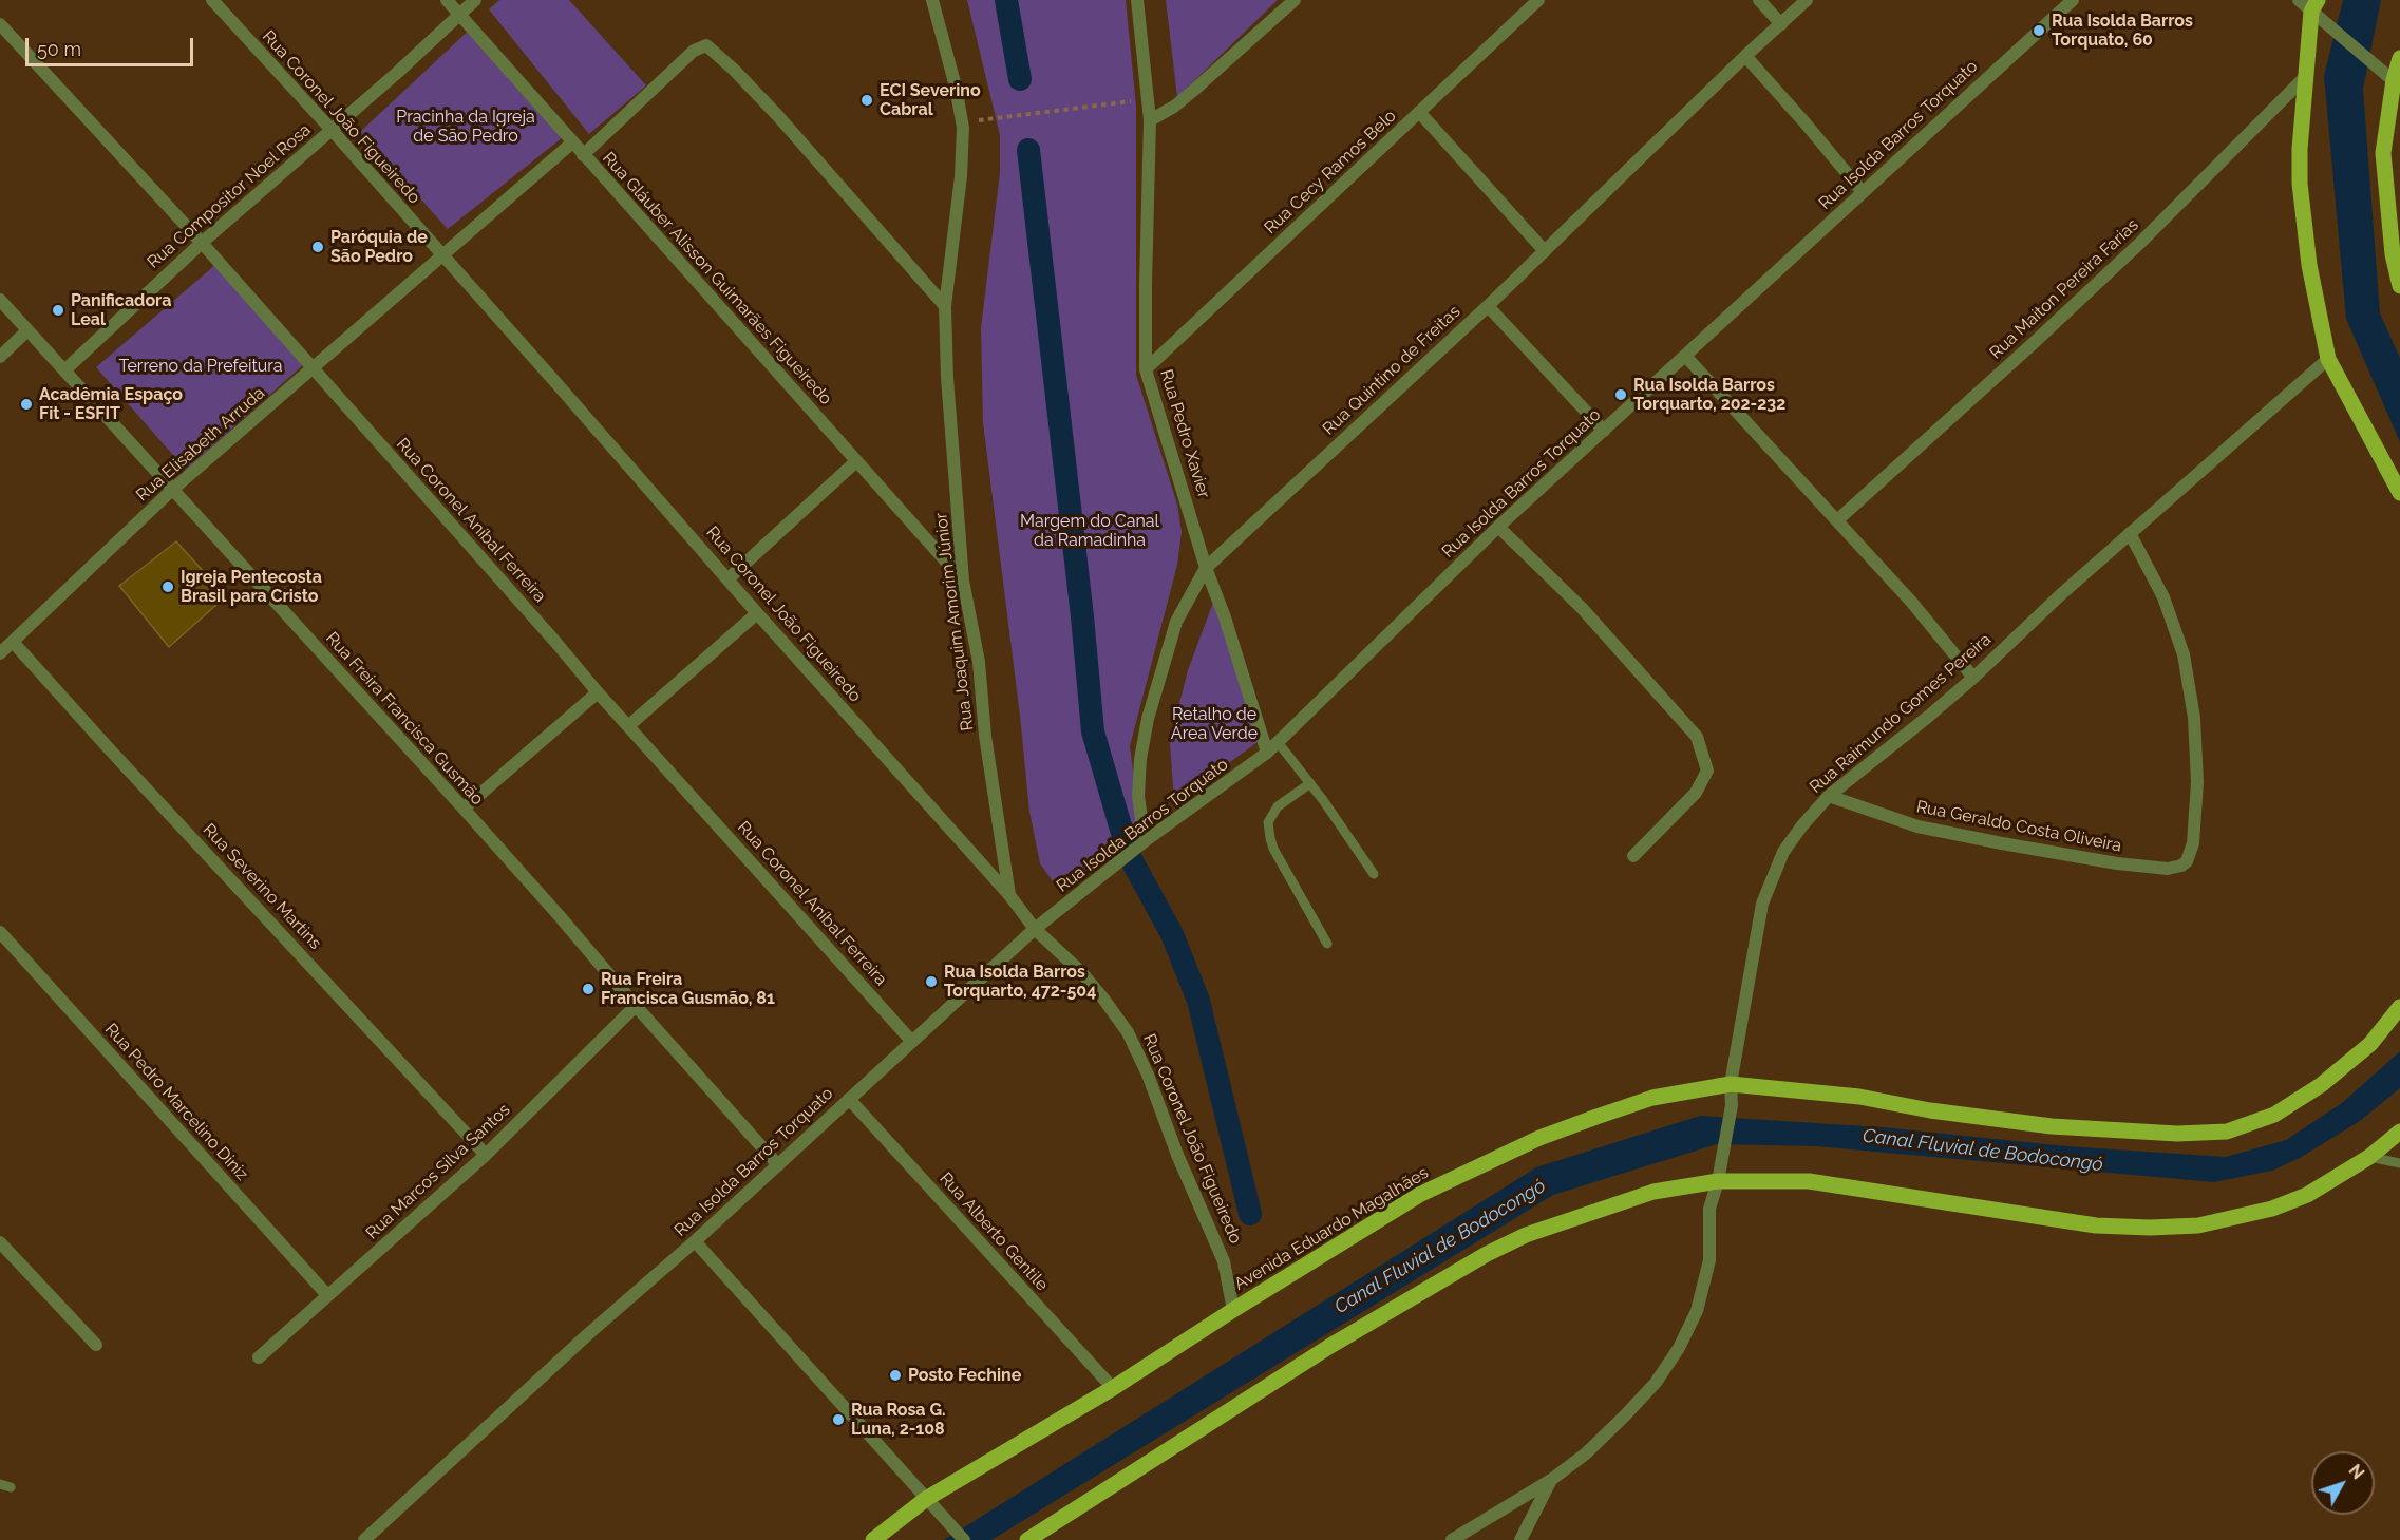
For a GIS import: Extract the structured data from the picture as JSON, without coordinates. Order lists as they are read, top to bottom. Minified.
{"streets":{"main road":["Avenida Eduardo Magalhães"],"street":["Rua Coronel João Figueiredo","Rua Isolda Barros Torquato","Rua Cecy Ramos Belo","Rua Compositor Noel Rosa","Rua Gláuber Alisson Guimarães Figueiredo","Rua Maiton Pereira Farias","Rua Quintino de Freitas","Rua Pedro Xavier","Rua Elisabeth Arruda","Rua Coronel Aníbal Ferreira","Rua Joaquim Amorim Júnior","Rua Raimundo Gomes Pereira","Rua Freira Francisca Gusmão","Rua Geraldo Costa Oliveira","Rua Severino Martins","Rua Pedro Marcelino Diniz","Rua Marcos Silva Santos","Rua Alberto Gentile"]},"crossings":[["Rua Coronel João Figueiredo","Rua Isolda Barros Torquato"],["Rua Coronel João Figueiredo","Rua Compositor Noel Rosa"],["Rua Coronel João Figueiredo","Rua Elisabeth Arruda"],["Rua Coronel João Figueiredo","Rua Joaquim Amorim Júnior"],["Rua Coronel João Figueiredo","Avenida Eduardo Magalhães"],["Rua Isolda Barros Torquato","Rua Quintino de Freitas"],["Rua Isolda Barros Torquato","Rua Pedro Xavier"],["Rua Isolda Barros Torquato","Rua Coronel Aníbal Ferreira"],["Rua Isolda Barros Torquato","Rua Freira Francisca Gusmão"],["Rua Isolda Barros Torquato","Rua Alberto Gentile"],["Rua Cecy Ramos Belo","Rua Pedro Xavier"],["Rua Compositor Noel Rosa","Rua Gláuber Alisson Guimarães Figueiredo"],["Rua Compositor Noel Rosa","Rua Coronel Aníbal Ferreira"],["Rua Compositor Noel Rosa","Rua Freira Francisca Gusmão"],["Rua Gláuber Alisson Guimarães Figueiredo","Rua Elisabeth Arruda"],["Rua Gláuber Alisson Guimarães Figueiredo","Rua Joaquim Amorim Júnior"],["Rua Quintino de Freitas","Rua Pedro Xavier"],["Rua Elisabeth Arruda","Rua Coronel Aníbal Ferreira"],["Rua Elisabeth Arruda","Rua Freira Francisca Gusmão"],["Rua Elisabeth Arruda","Rua Severino Martins"],["Rua Raimundo Gomes Pereira","Rua Geraldo Costa Oliveira"],["Rua Raimundo Gomes Pereira","Avenida Eduardo Magalhães"],["Rua Freira Francisca Gusmão","Rua Marcos Silva Santos"],["Rua Severino Martins","Rua Marcos Silva Santos"],["Rua Pedro Marcelino Diniz","Rua Marcos Silva Santos"],["Avenida Eduardo Magalhães","Rua Alberto Gentile"]],"water":["Canal Fluvial de Bodocongó"],"parks":["Pracinha da Igreja de São Pedro","Terreno da Prefeitura","Margem do Canal da Ramadinha","Retalho de Área Verde"],"places":["Rua Isolda Barros Torquato, 60","ECI Severino Cabral","Paróquia de São Pedro","Panificadora Leal","Rua Isolda Barros Torquarto, 202-232","Acadêmia Espaço Fit - ESFIT","Igreja Pentecosta Brasil para Cristo","Rua Isolda Barros Torquarto, 472-504","Rua Freira Francisca Gusmão, 81","Posto Fechine","Rua Rosa G. Luna, 2-108"],"scale_bar":"50 m","north":"top right"}
